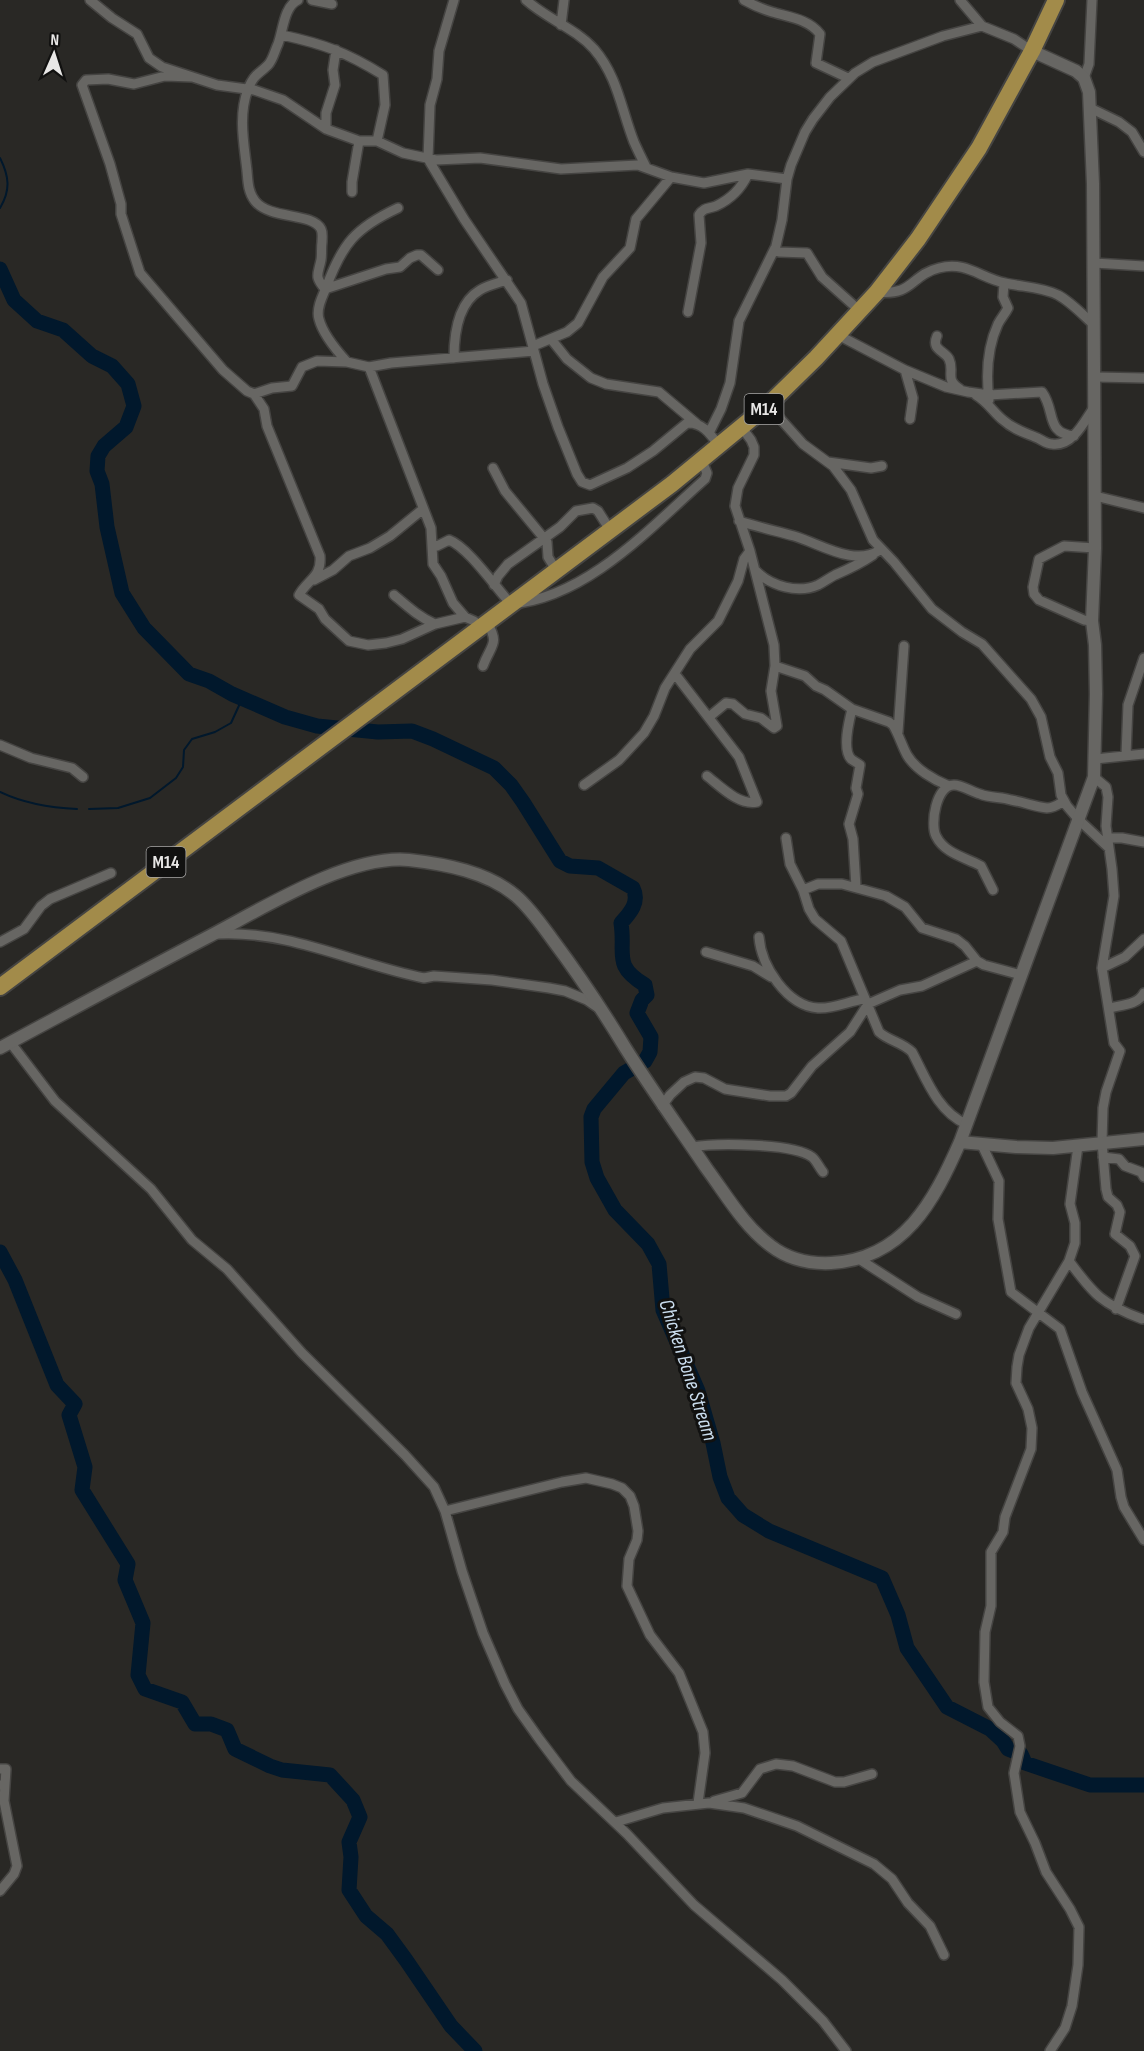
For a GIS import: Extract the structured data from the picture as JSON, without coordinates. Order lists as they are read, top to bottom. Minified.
{"streets":{"highway":["M14"]},"water":["Chicken Bone Stream"],"north":"top"}
